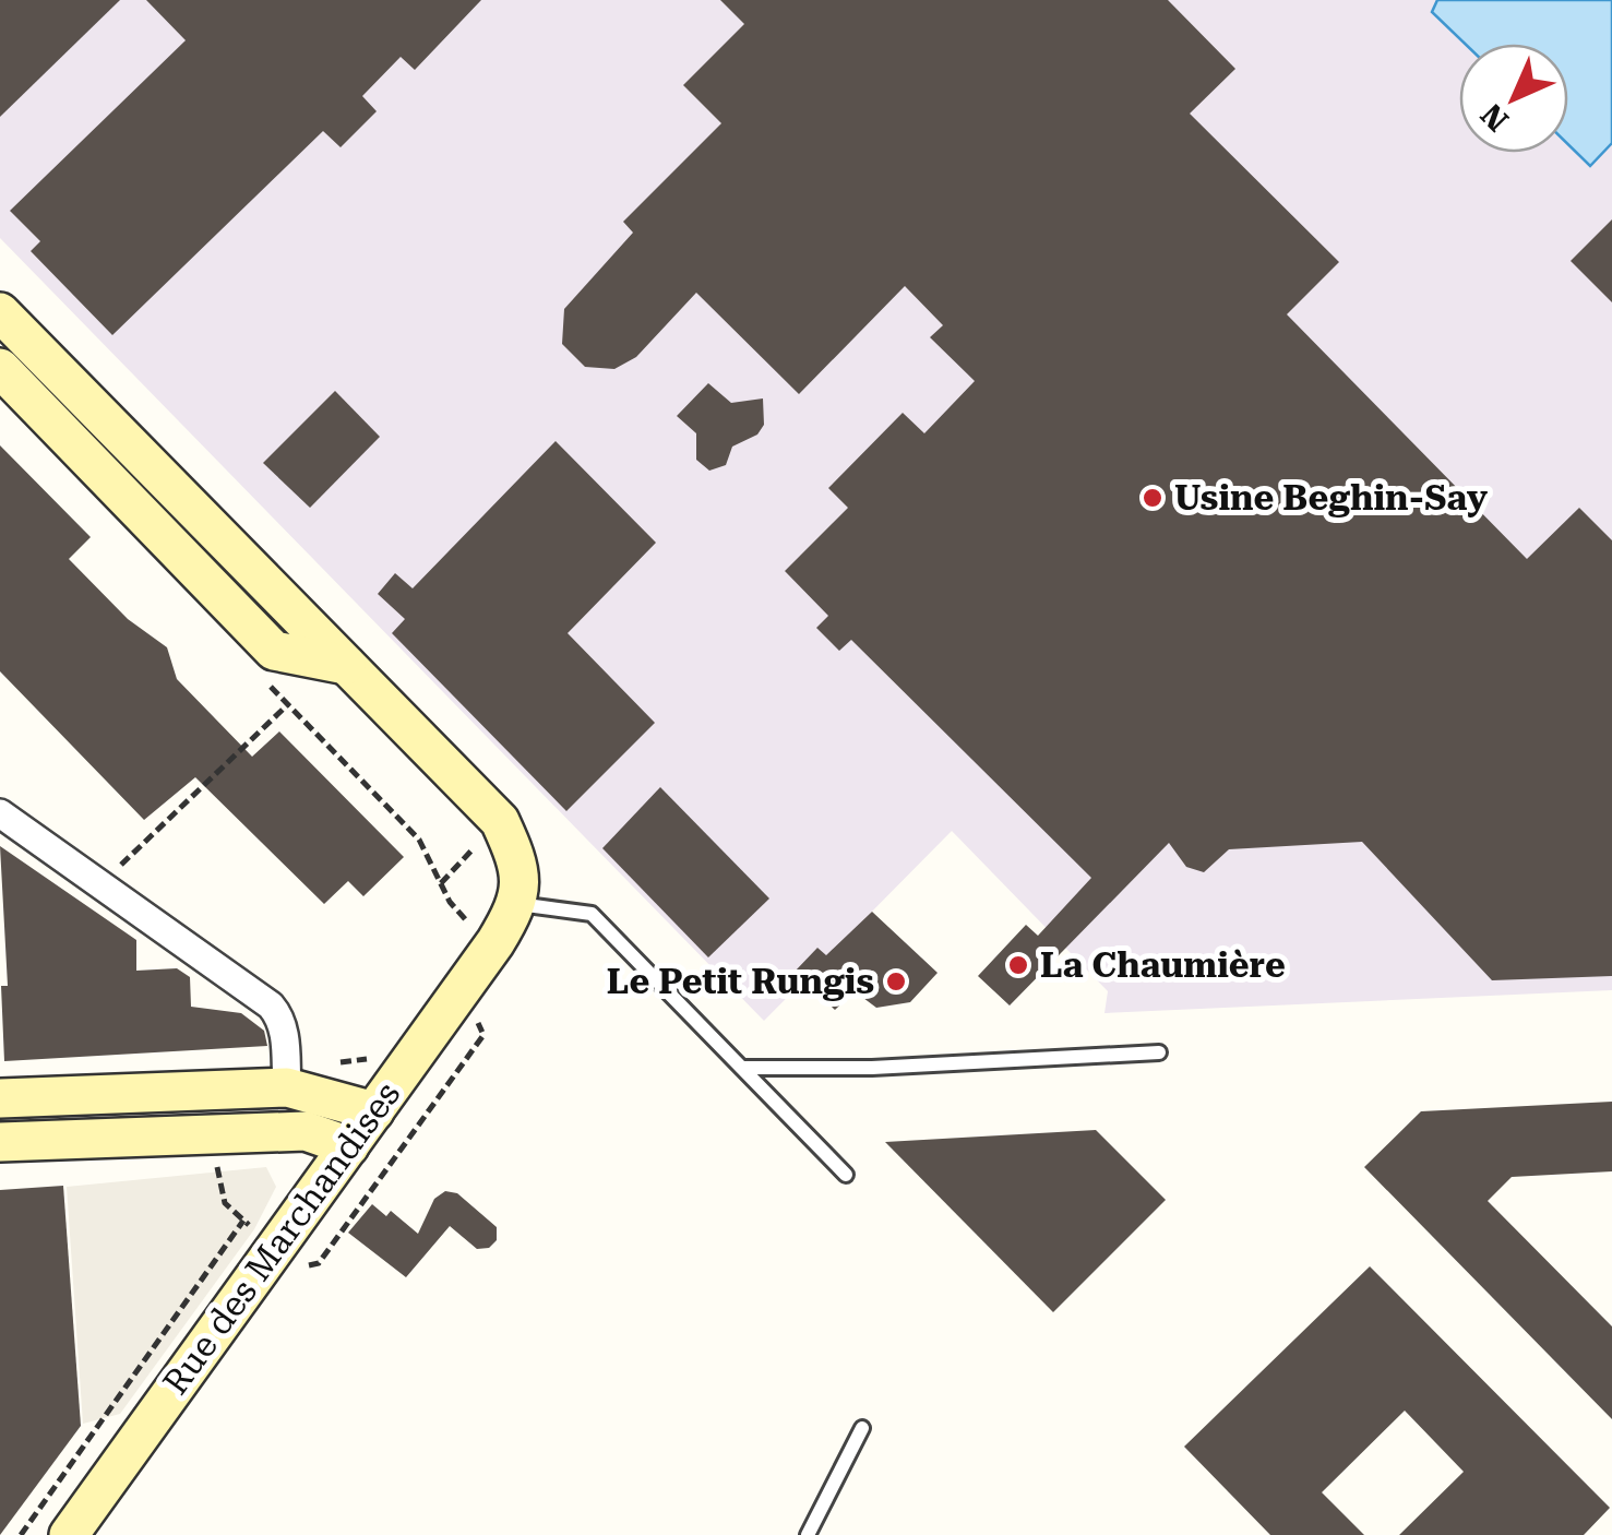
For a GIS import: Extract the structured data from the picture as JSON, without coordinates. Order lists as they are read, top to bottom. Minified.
{"streets":{"street":["Rue des Marchandises"]},"places":["Usine Beghin-Say","La Chaumière","Le Petit Rungis"],"north":"bottom left"}
